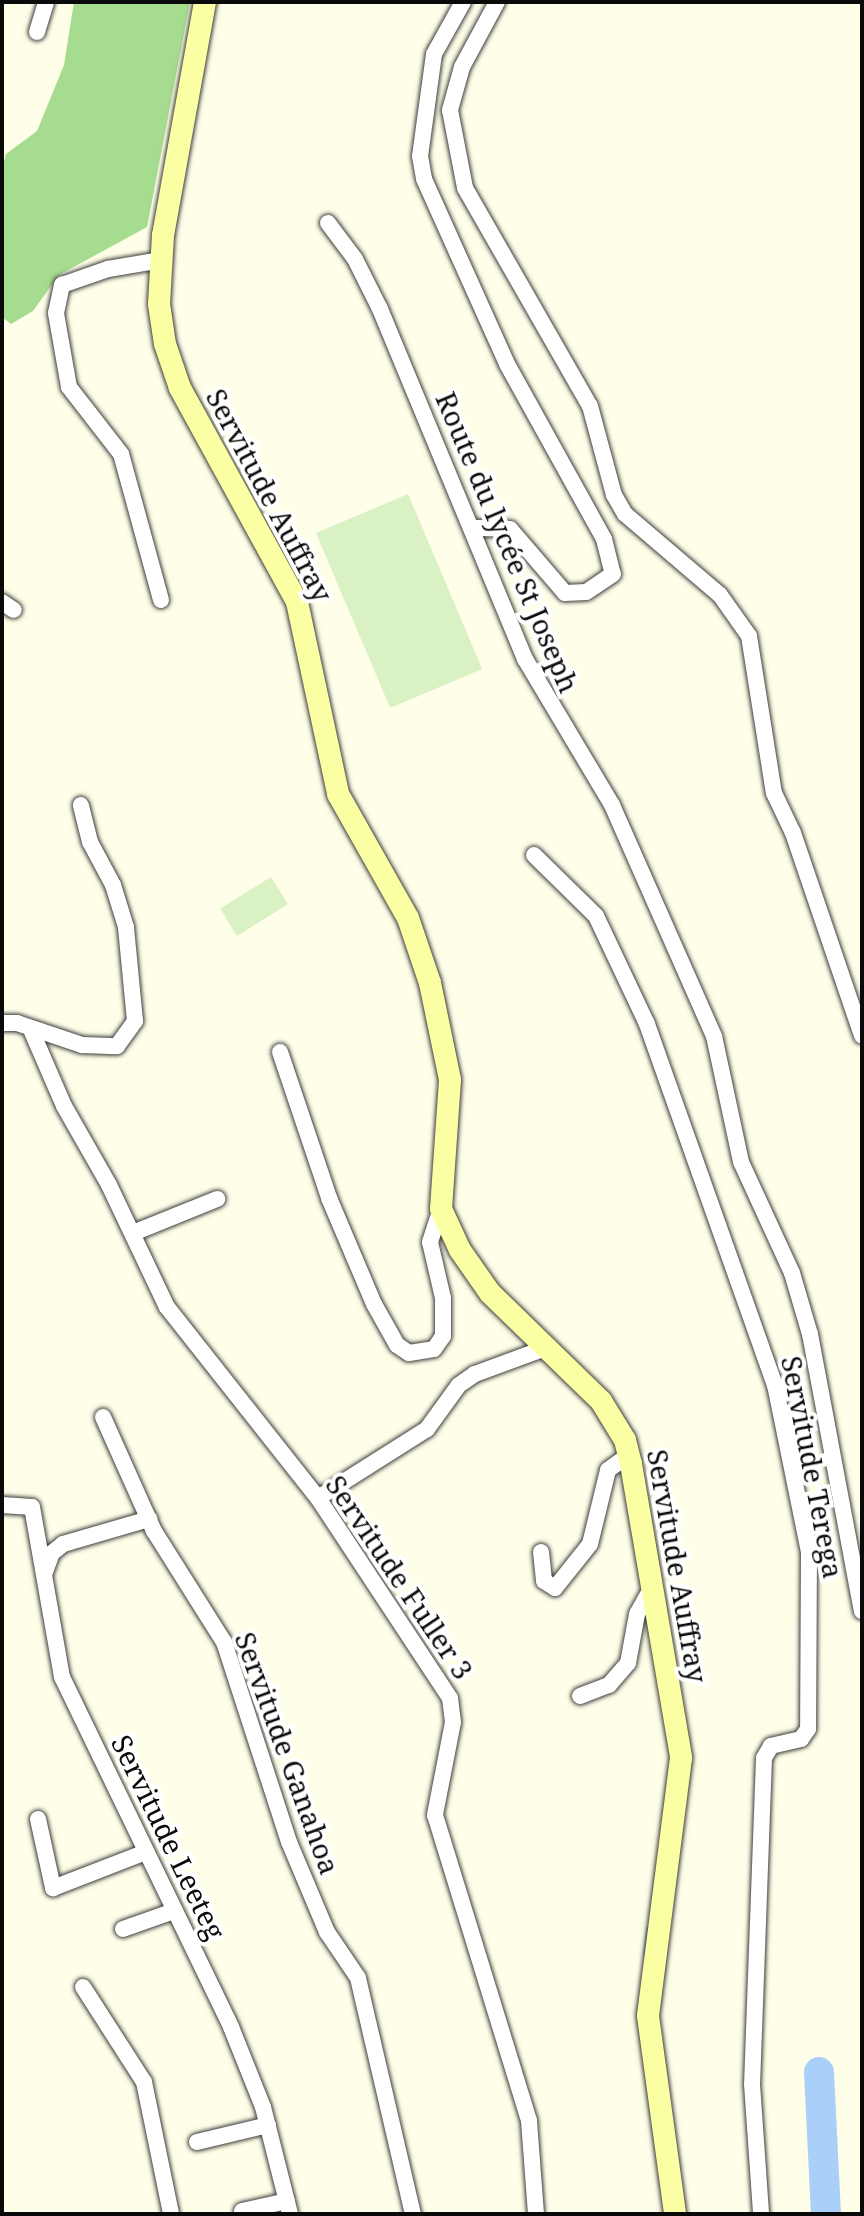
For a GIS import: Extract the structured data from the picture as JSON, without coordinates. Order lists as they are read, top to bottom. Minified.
{"streets":{"street":["Servitude Auffray","Route du lycée St Joseph","Servitude Terega","Servitude Fuller 3","Servitude Ganahoa","Servitude Leeteg"]}}
